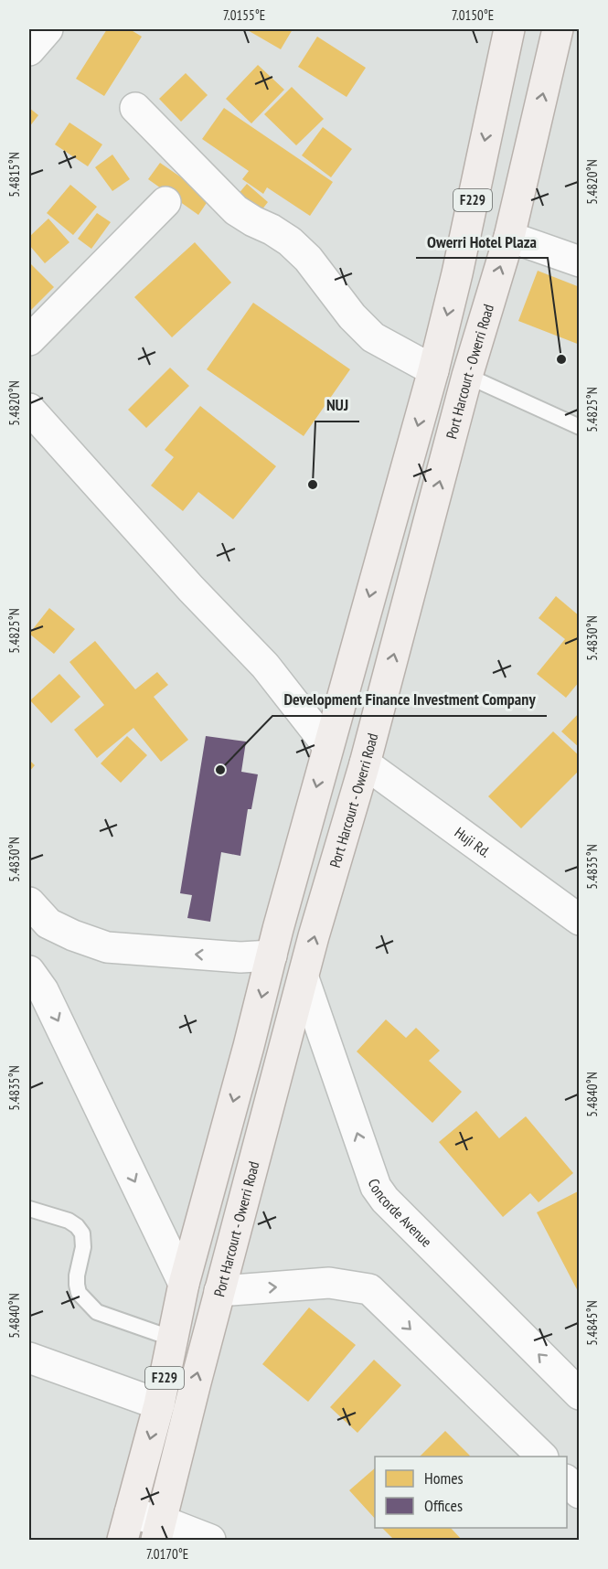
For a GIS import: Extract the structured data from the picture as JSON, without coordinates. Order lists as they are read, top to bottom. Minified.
{"streets":{"main road":["F229","Port Harcourt - Owerri Road"],"street":["Huji Rd.","Concorde Avenue"]},"crossings":[["Port Harcourt - Owerri Road","Huji Rd."],["Port Harcourt - Owerri Road","Concorde Avenue"]],"places":["Owerri Hotel Plaza","NUJ","Development Finance Investment Company"],"legend":["Homes","Offices"],"coordinates":["7.0155°E","7.0150°E","5.4815°N","5.4820°N","5.4825°N","5.4830°N","5.4835°N","5.4840°N","5.4845°N","7.0170°E"]}
